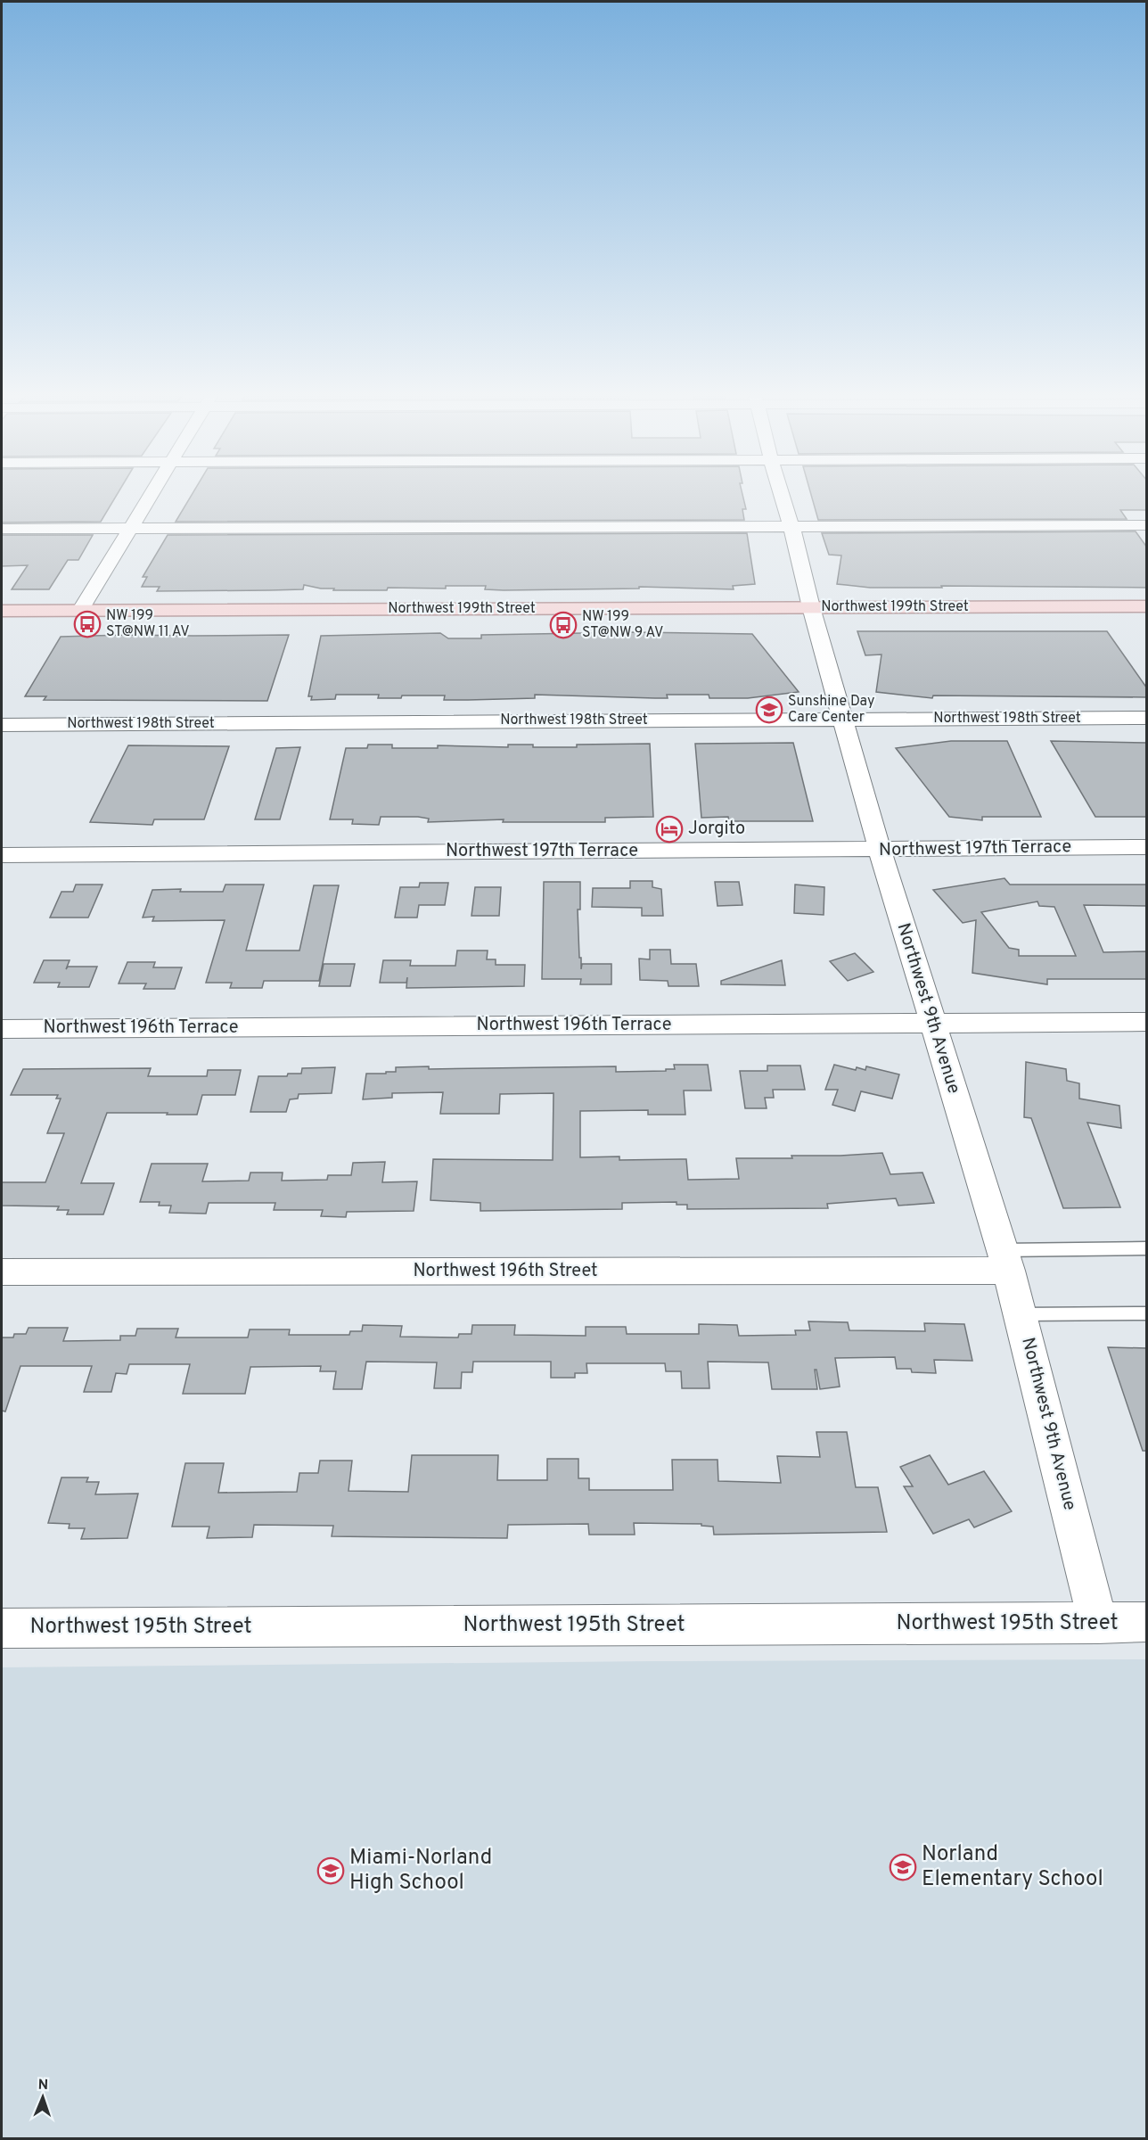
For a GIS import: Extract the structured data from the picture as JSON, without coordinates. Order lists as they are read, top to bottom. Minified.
{"streets":{"main road":["Northwest 199th Street"],"street":["Northwest 198th Street","Northwest 197th Terrace","Northwest 9th Avenue","Northwest 196th Terrace","Northwest 196th Street","Northwest 195th Street"]},"crossings":[["Northwest 199th Street","Northwest 9th Avenue"],["Northwest 198th Street","Northwest 9th Avenue"],["Northwest 197th Terrace","Northwest 9th Avenue"],["Northwest 9th Avenue","Northwest 196th Terrace"],["Northwest 9th Avenue","Northwest 196th Street"],["Northwest 9th Avenue","Northwest 195th Street"]],"places":{"bus stop":["NW 199 ST@NW 11 AV","NW 199 ST@NW 9 AV"],"school or university":["Sunshine Day Care Center","Norland Elementary School","Miami-Norland High School"],"hotel":["Jorgito"]},"north":"top"}
